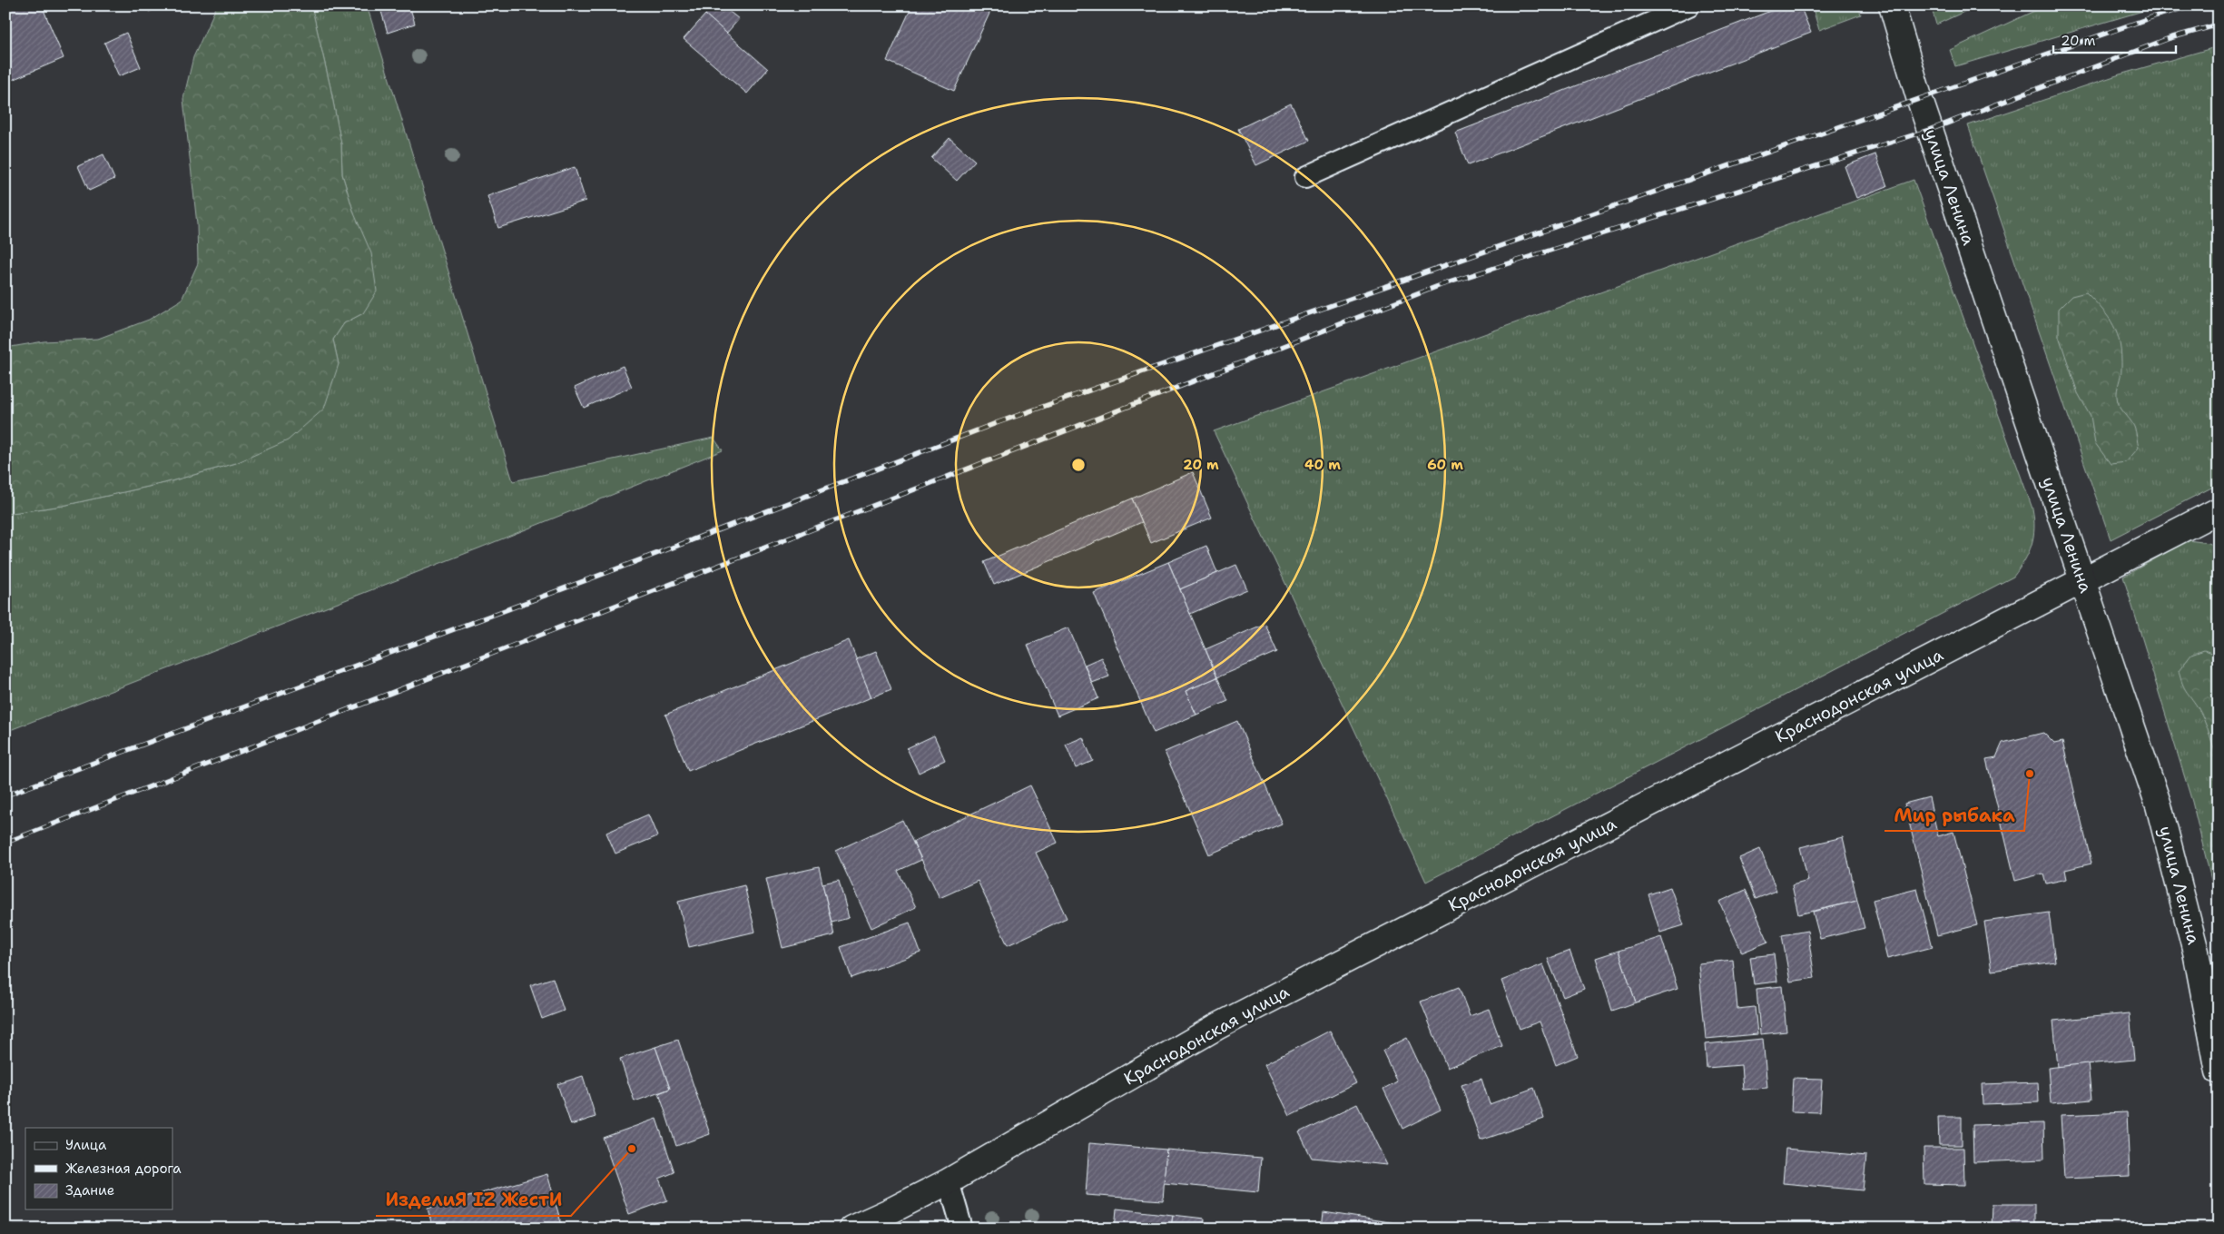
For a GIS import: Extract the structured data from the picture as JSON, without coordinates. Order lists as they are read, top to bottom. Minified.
{"streets":{"street":["улица Ленина","Краснодонская улица"]},"crossings":[["улица Ленина","Краснодонская улица"]],"places":["Мир рыбака","ИзделиЯ IZ ЖестИ"],"legend":["Улица","Железная дорога","Здание"],"scale_bar":"20 m","rings":["20 m","40 m","60 m"]}
